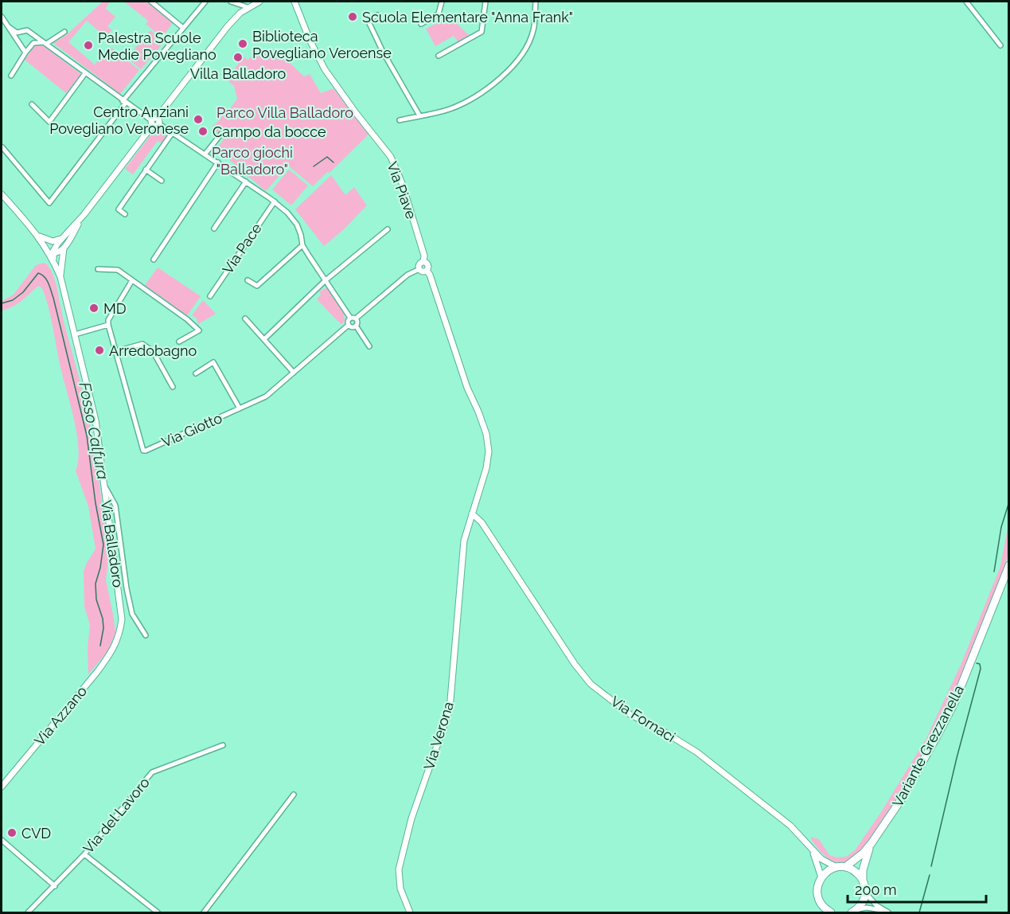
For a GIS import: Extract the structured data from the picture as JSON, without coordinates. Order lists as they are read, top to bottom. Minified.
{"streets":{"main road":["Variante Grezzanella"],"street":["Via Piave","Via Pace","Via Giotto","Via Balladoro","Via Azzano","Via Fornaci","Via Verona","Via del Lavoro"]},"crossings":[["Via Balladoro","Via Azzano"],["Via Fornaci","Via Verona"]],"water":["Fosso Calfura"],"parks":["Parco Villa Balladoro","Parco giochi \"Balladoro\""],"places":["Scuola Elementare \"Anna Frank\"","Biblioteca Povegliano Veroense","Palestra Scuole Medie Povegliano","Villa Balladoro","Centro Anziani Povegliano Veronese","Campo da bocce","MD","Arredobagno","CVD"],"scale_bar":"200 m"}
